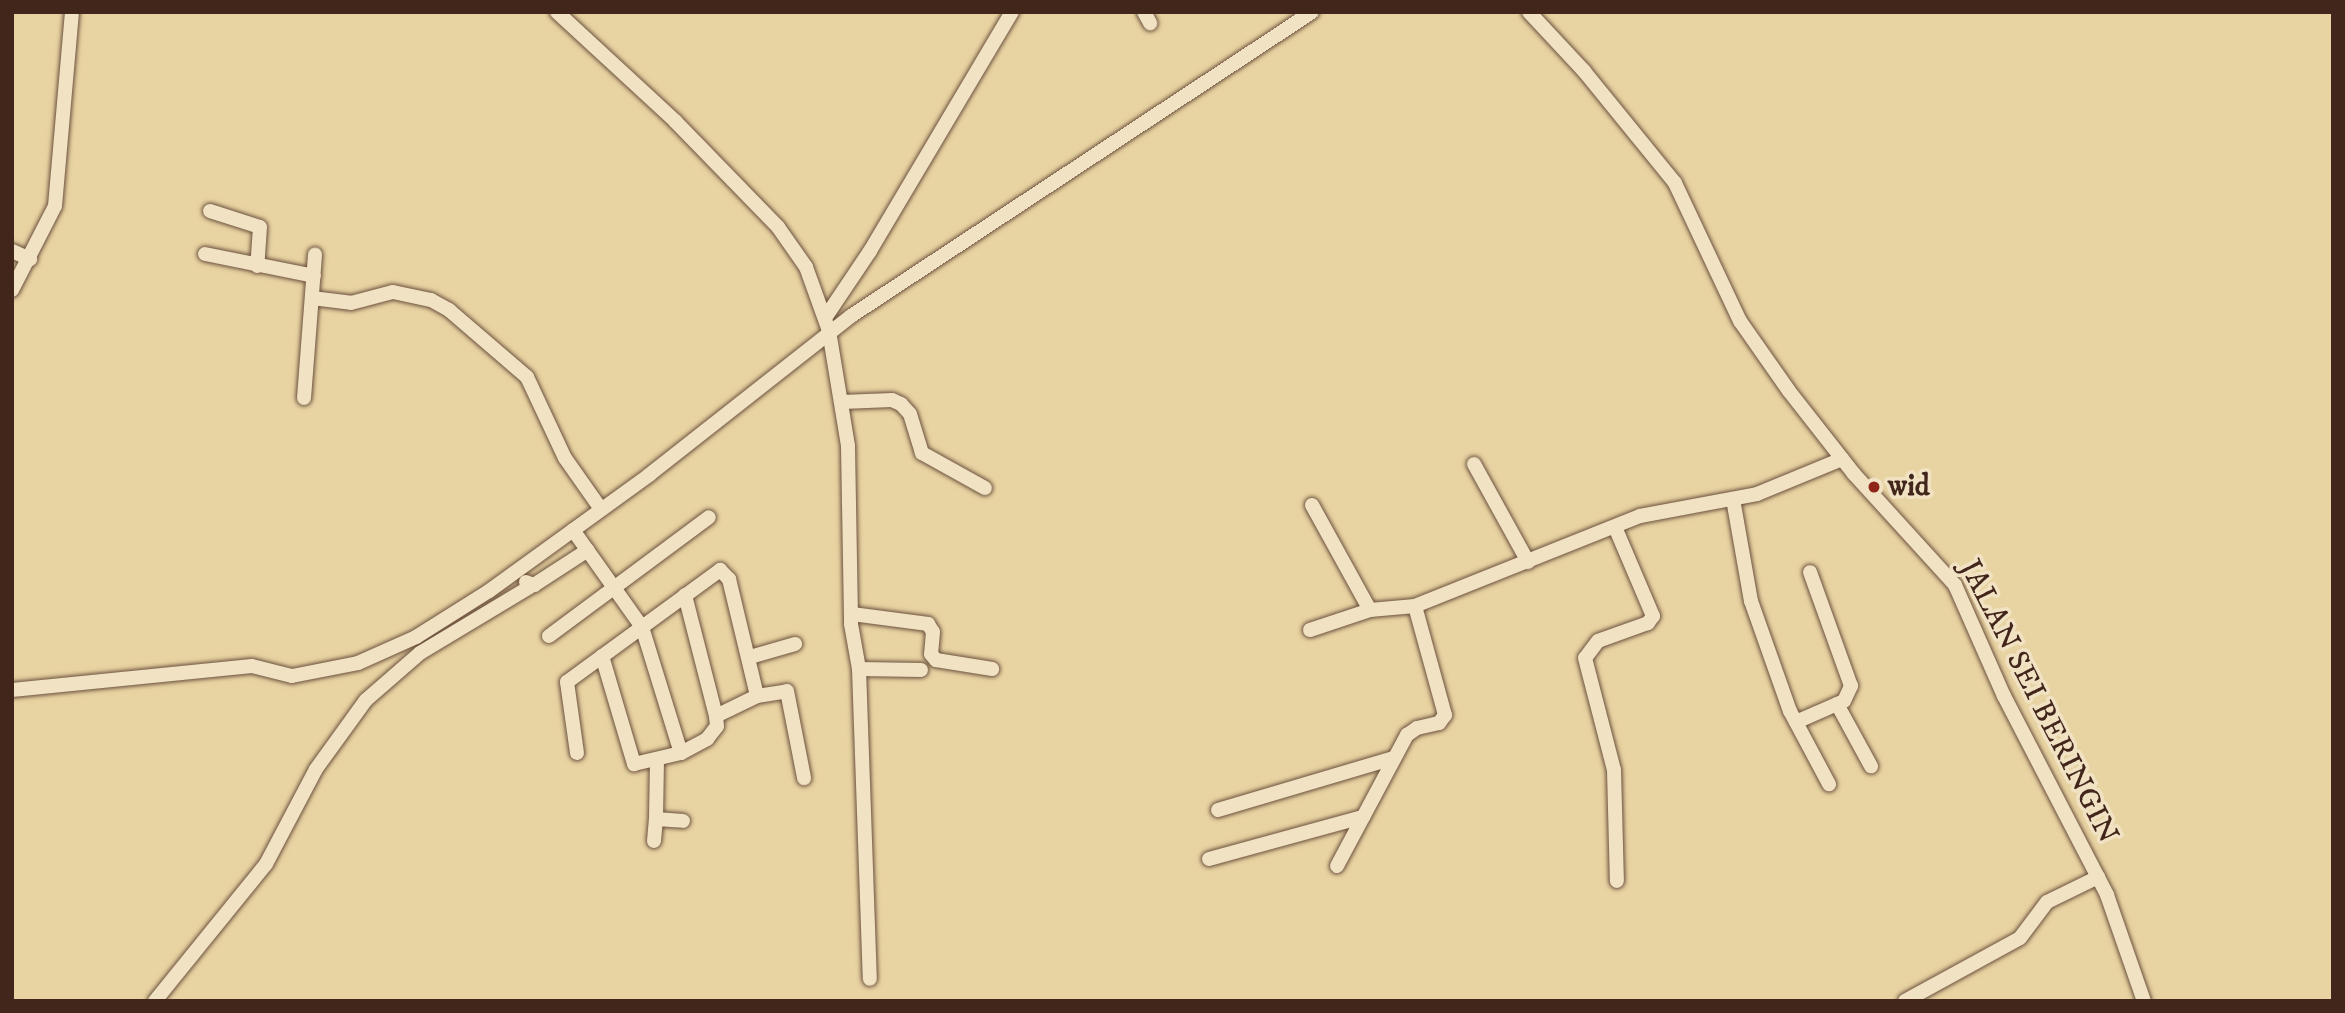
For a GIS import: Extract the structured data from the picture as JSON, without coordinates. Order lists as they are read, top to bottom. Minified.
{"streets":{"street":["JALAN SEI BERINGIN"]},"places":["wid"]}
